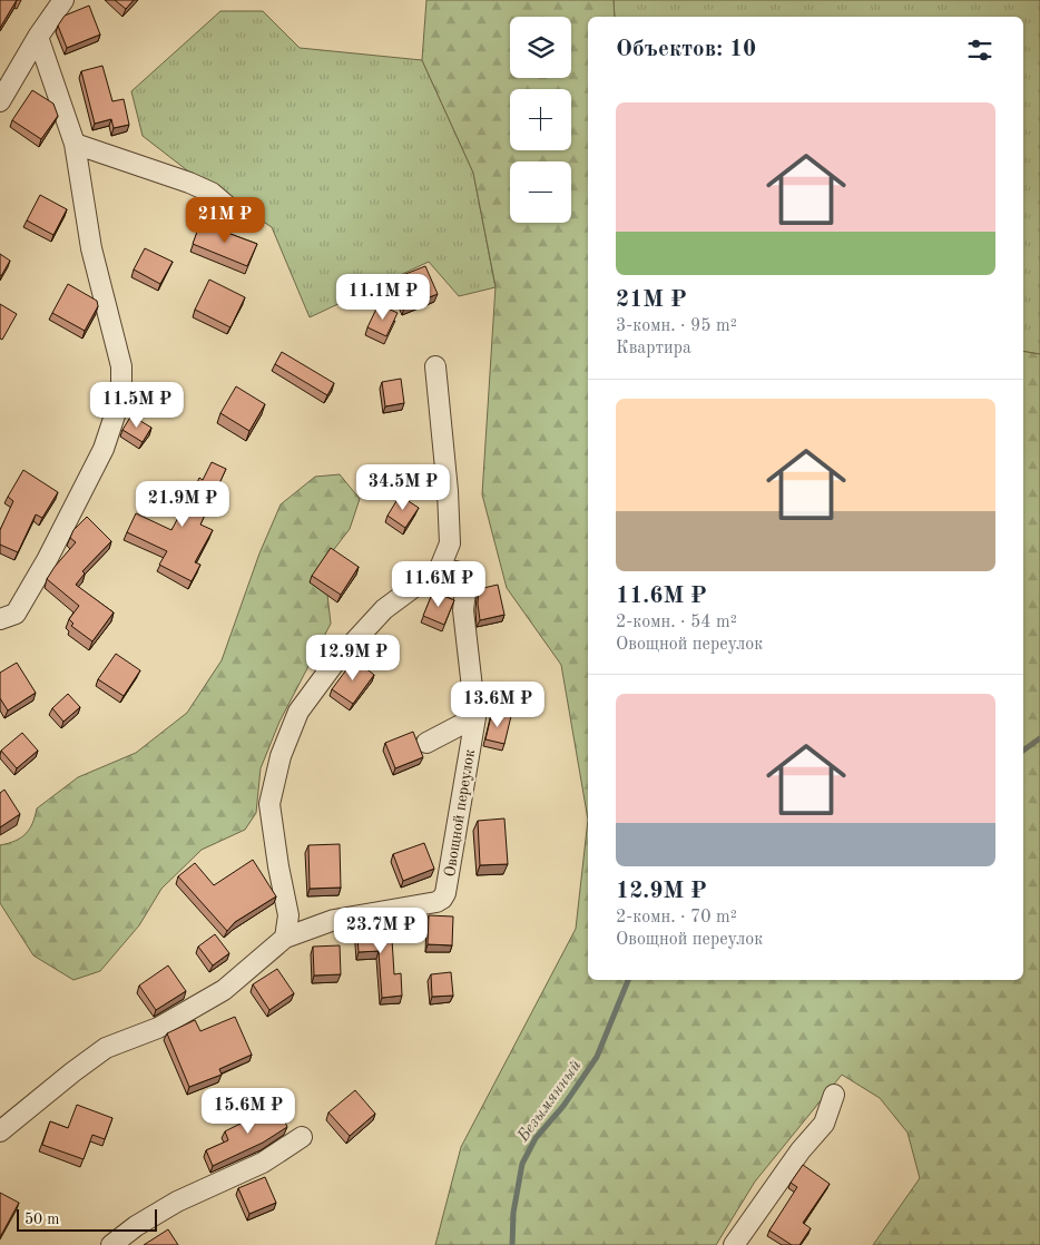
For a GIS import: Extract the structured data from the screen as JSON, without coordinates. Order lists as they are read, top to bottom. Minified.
{"streets":{"street":["Овощной переулок"]},"water":["Безымянный"],"scale_bar":"50 m","page":{"map_buttons":["+","−"],"heading":"Объектов: 10","list":[{"name":"21M ₽","note":"3-комн. · 95 m² · Квартира"},{"name":"11.6M ₽","note":"2-комн. · 54 m² · Овощной переулок"},{"name":"12.9M ₽","note":"2-комн. · 70 m² · Овощной переулок"}],"price":["21M ₽","11.1M ₽","11.5M ₽","34.5M ₽","21.9M ₽","11.6M ₽","12.9M ₽","13.6M ₽","23.7M ₽","15.6M ₽"],"scale":"50 m"}}
